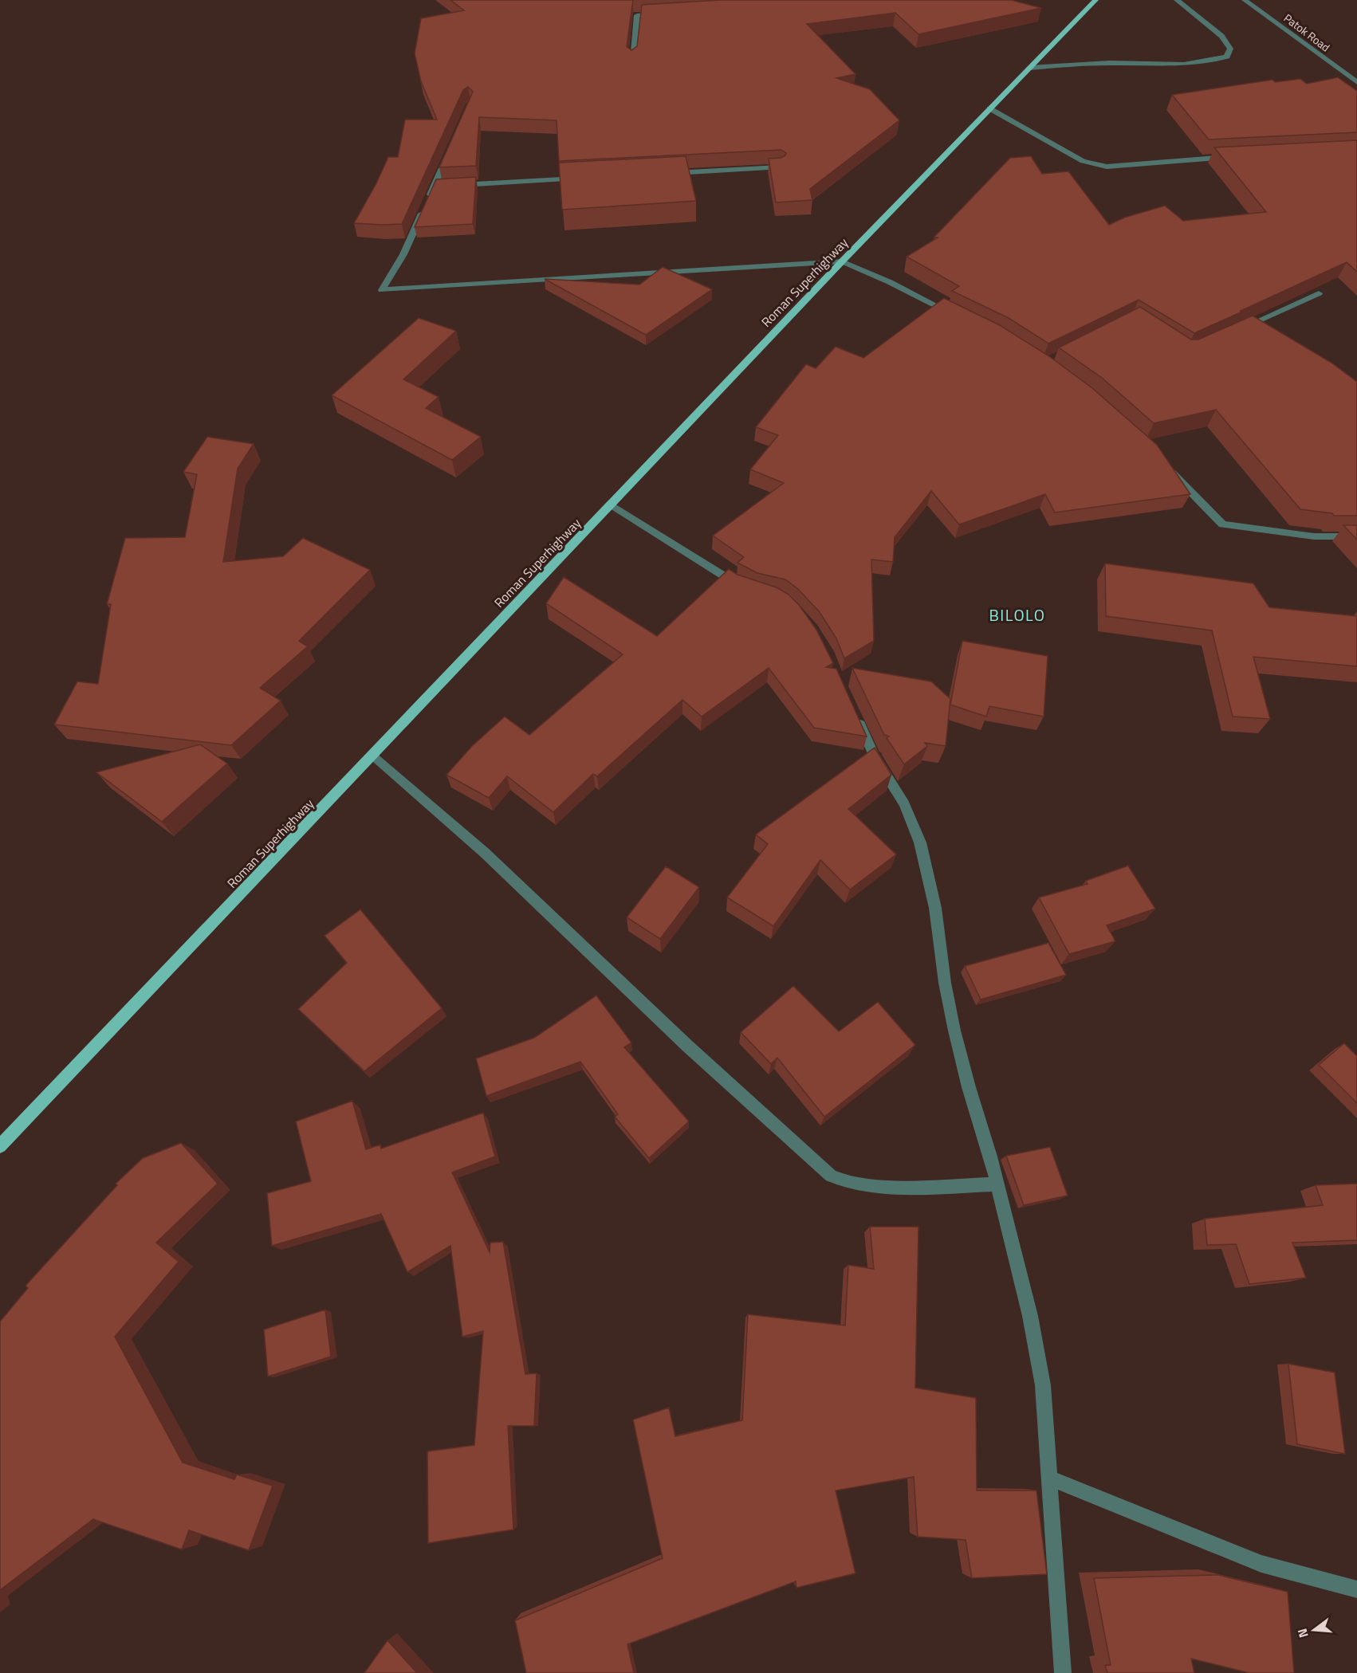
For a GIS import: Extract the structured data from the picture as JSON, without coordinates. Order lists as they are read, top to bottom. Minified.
{"streets":{"main road":["Roman Superhighway"],"street":["Patok Road"]},"districts":["BILOLO"],"north":"left"}
